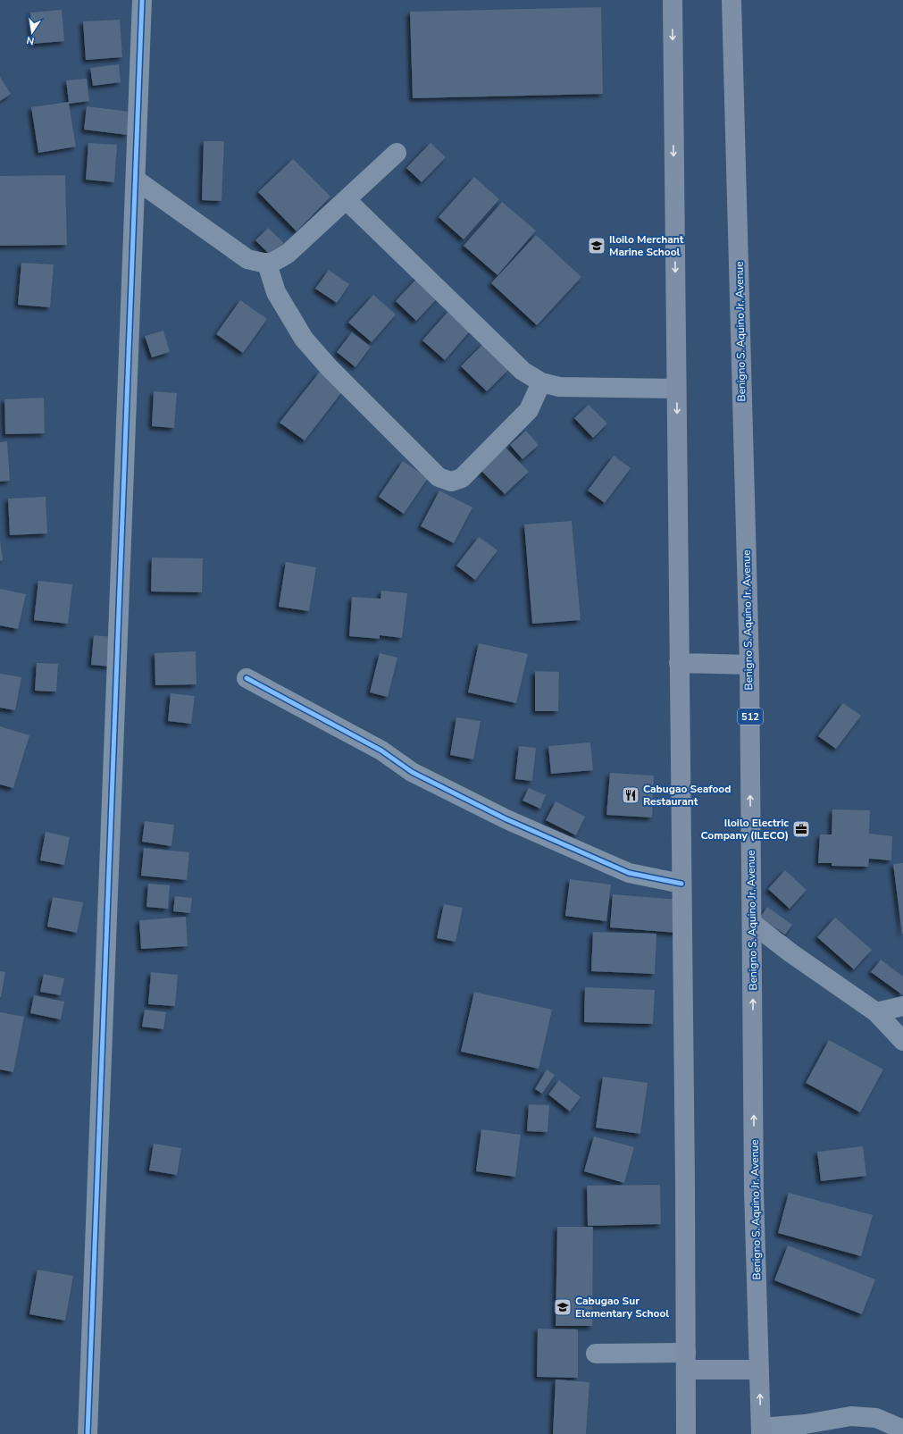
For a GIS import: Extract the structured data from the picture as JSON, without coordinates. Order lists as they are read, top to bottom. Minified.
{"streets":{"main road":["Benigno S. Aquino Jr. Avenue","512"]},"places":{"school or university":["Iloilo Merchant Marine School","Cabugao Sur Elementary School"],"restaurant":["Cabugao Seafood Restaurant"],"office":["Iloilo Electric Company (ILECO)"]},"north":"bottom"}
